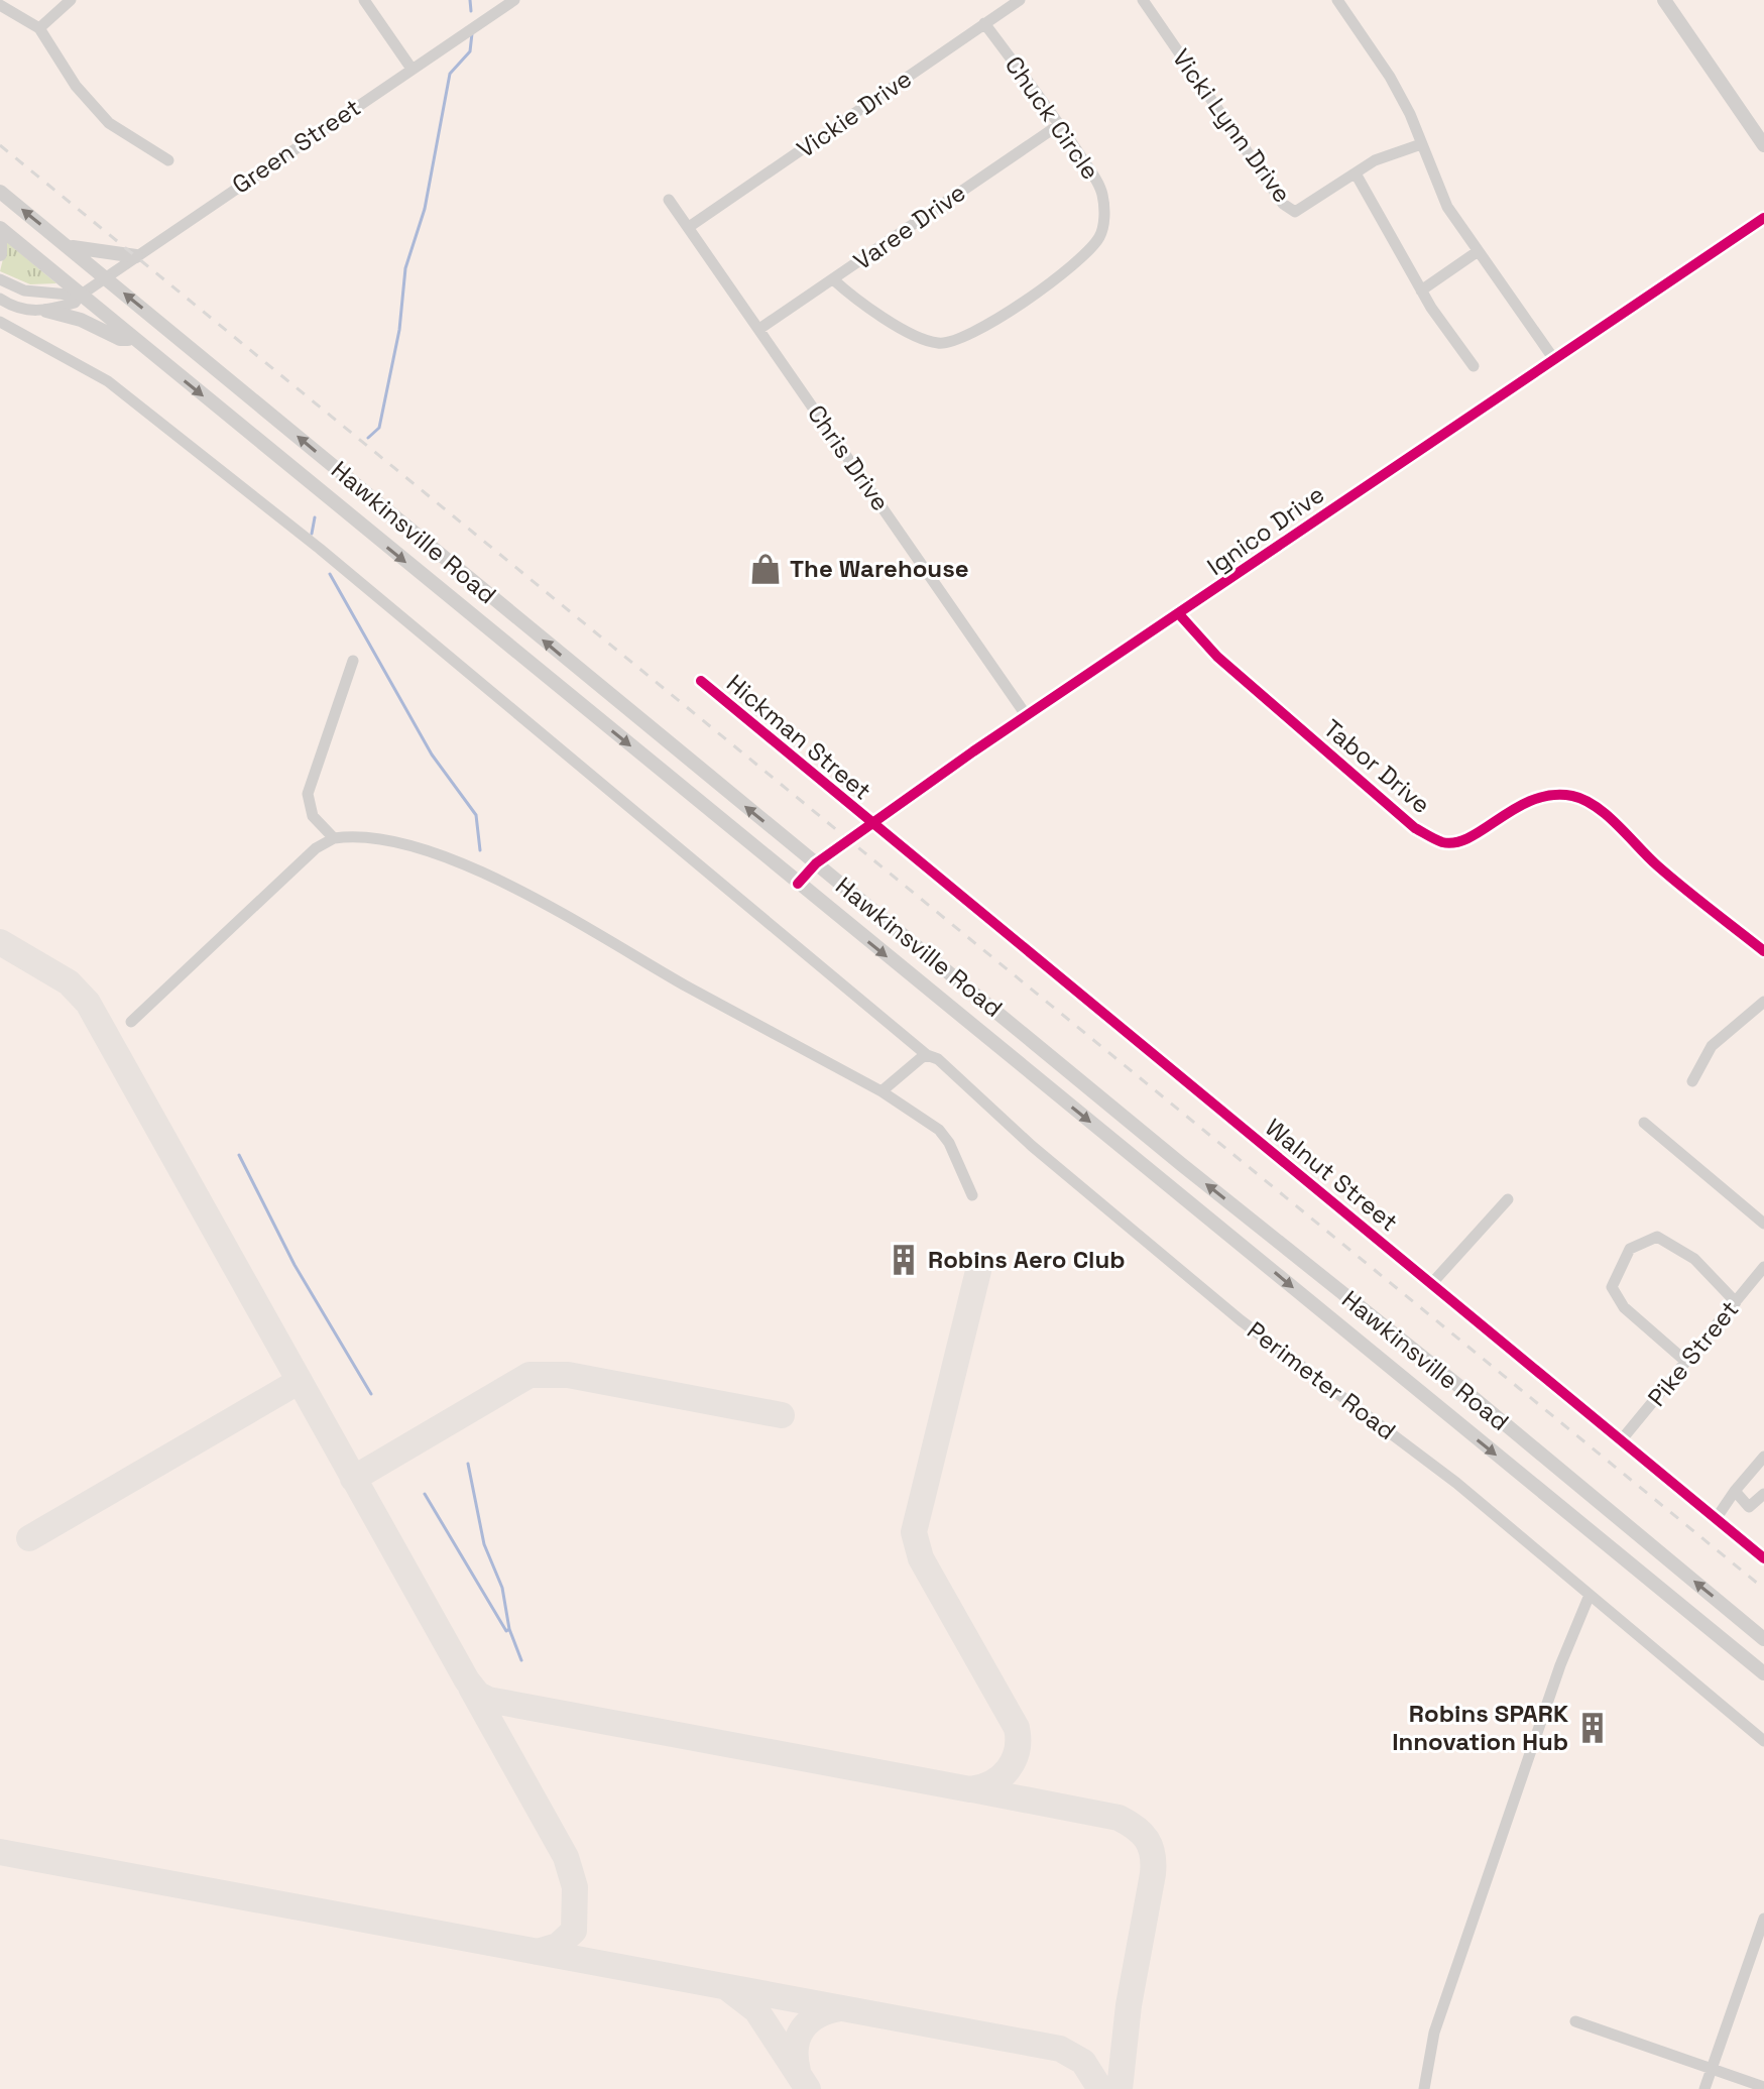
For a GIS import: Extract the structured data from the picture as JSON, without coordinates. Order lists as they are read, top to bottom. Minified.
{"streets":{"main road":["Hawkinsville Road"],"street":["Vickie Drive","Chuck Circle","Vicki Lynn Drive","Green Street","Varee Drive","Chris Drive","Ignico Drive","Hickman Street","Tabor Drive","Walnut Street","Pike Street","Perimeter Road"]},"crossings":[["Vickie Drive","Chuck Circle"],["Vickie Drive","Chris Drive"],["Chuck Circle","Varee Drive"],["Green Street","Hawkinsville Road"],["Varee Drive","Chris Drive"],["Chris Drive","Ignico Drive"],["Ignico Drive","Hawkinsville Road"],["Ignico Drive","Hickman Street"],["Ignico Drive","Tabor Drive"],["Ignico Drive","Walnut Street"],["Hickman Street","Walnut Street"],["Walnut Street","Pike Street"]],"places":{"shop":["The Warehouse"],"building":["Robins Aero Club","Robins SPARK Innovation Hub"]}}
